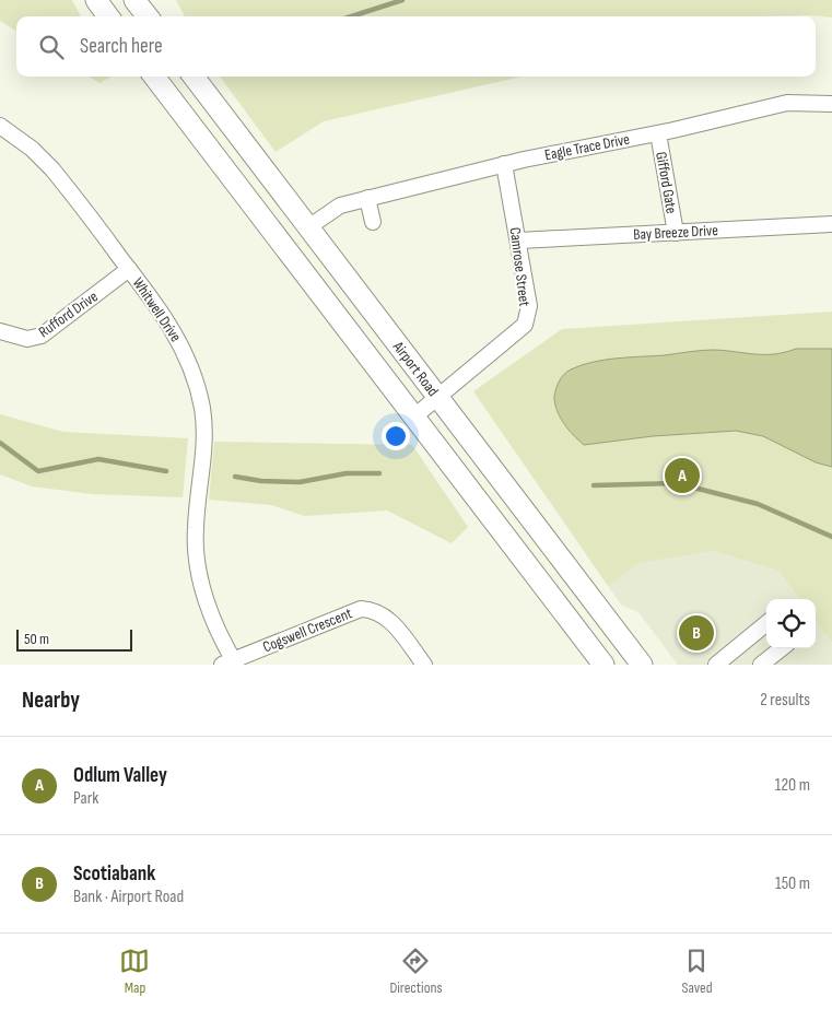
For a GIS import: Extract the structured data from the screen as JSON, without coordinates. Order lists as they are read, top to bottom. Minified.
{"streets":{"main road":["Airport Road"],"street":["Eagle Trace Drive","Gifford Gate","Bay Breeze Drive","Camrose Street","Whitwell Drive","Rufford Drive","Cogswell Crescent"]},"crossings":[["Eagle Trace Drive","Gifford Gate"],["Eagle Trace Drive","Camrose Street"],["Eagle Trace Drive","Airport Road"],["Gifford Gate","Bay Breeze Drive"],["Bay Breeze Drive","Camrose Street"],["Camrose Street","Airport Road"],["Whitwell Drive","Rufford Drive"],["Whitwell Drive","Cogswell Crescent"]],"scale_bar":"50 m","page":{"search":"Search here","pins":["A","B"],"scale":"50 m","heading":["Nearby","2 results"],"list":[{"mark":"A","name":"Odlum Valley","note":"Park","value":"120 m"},{"mark":"B","name":"Scotiabank","note":"Bank · Airport Road","value":"150 m"}],"nav":["Map","Directions","Saved"]}}
